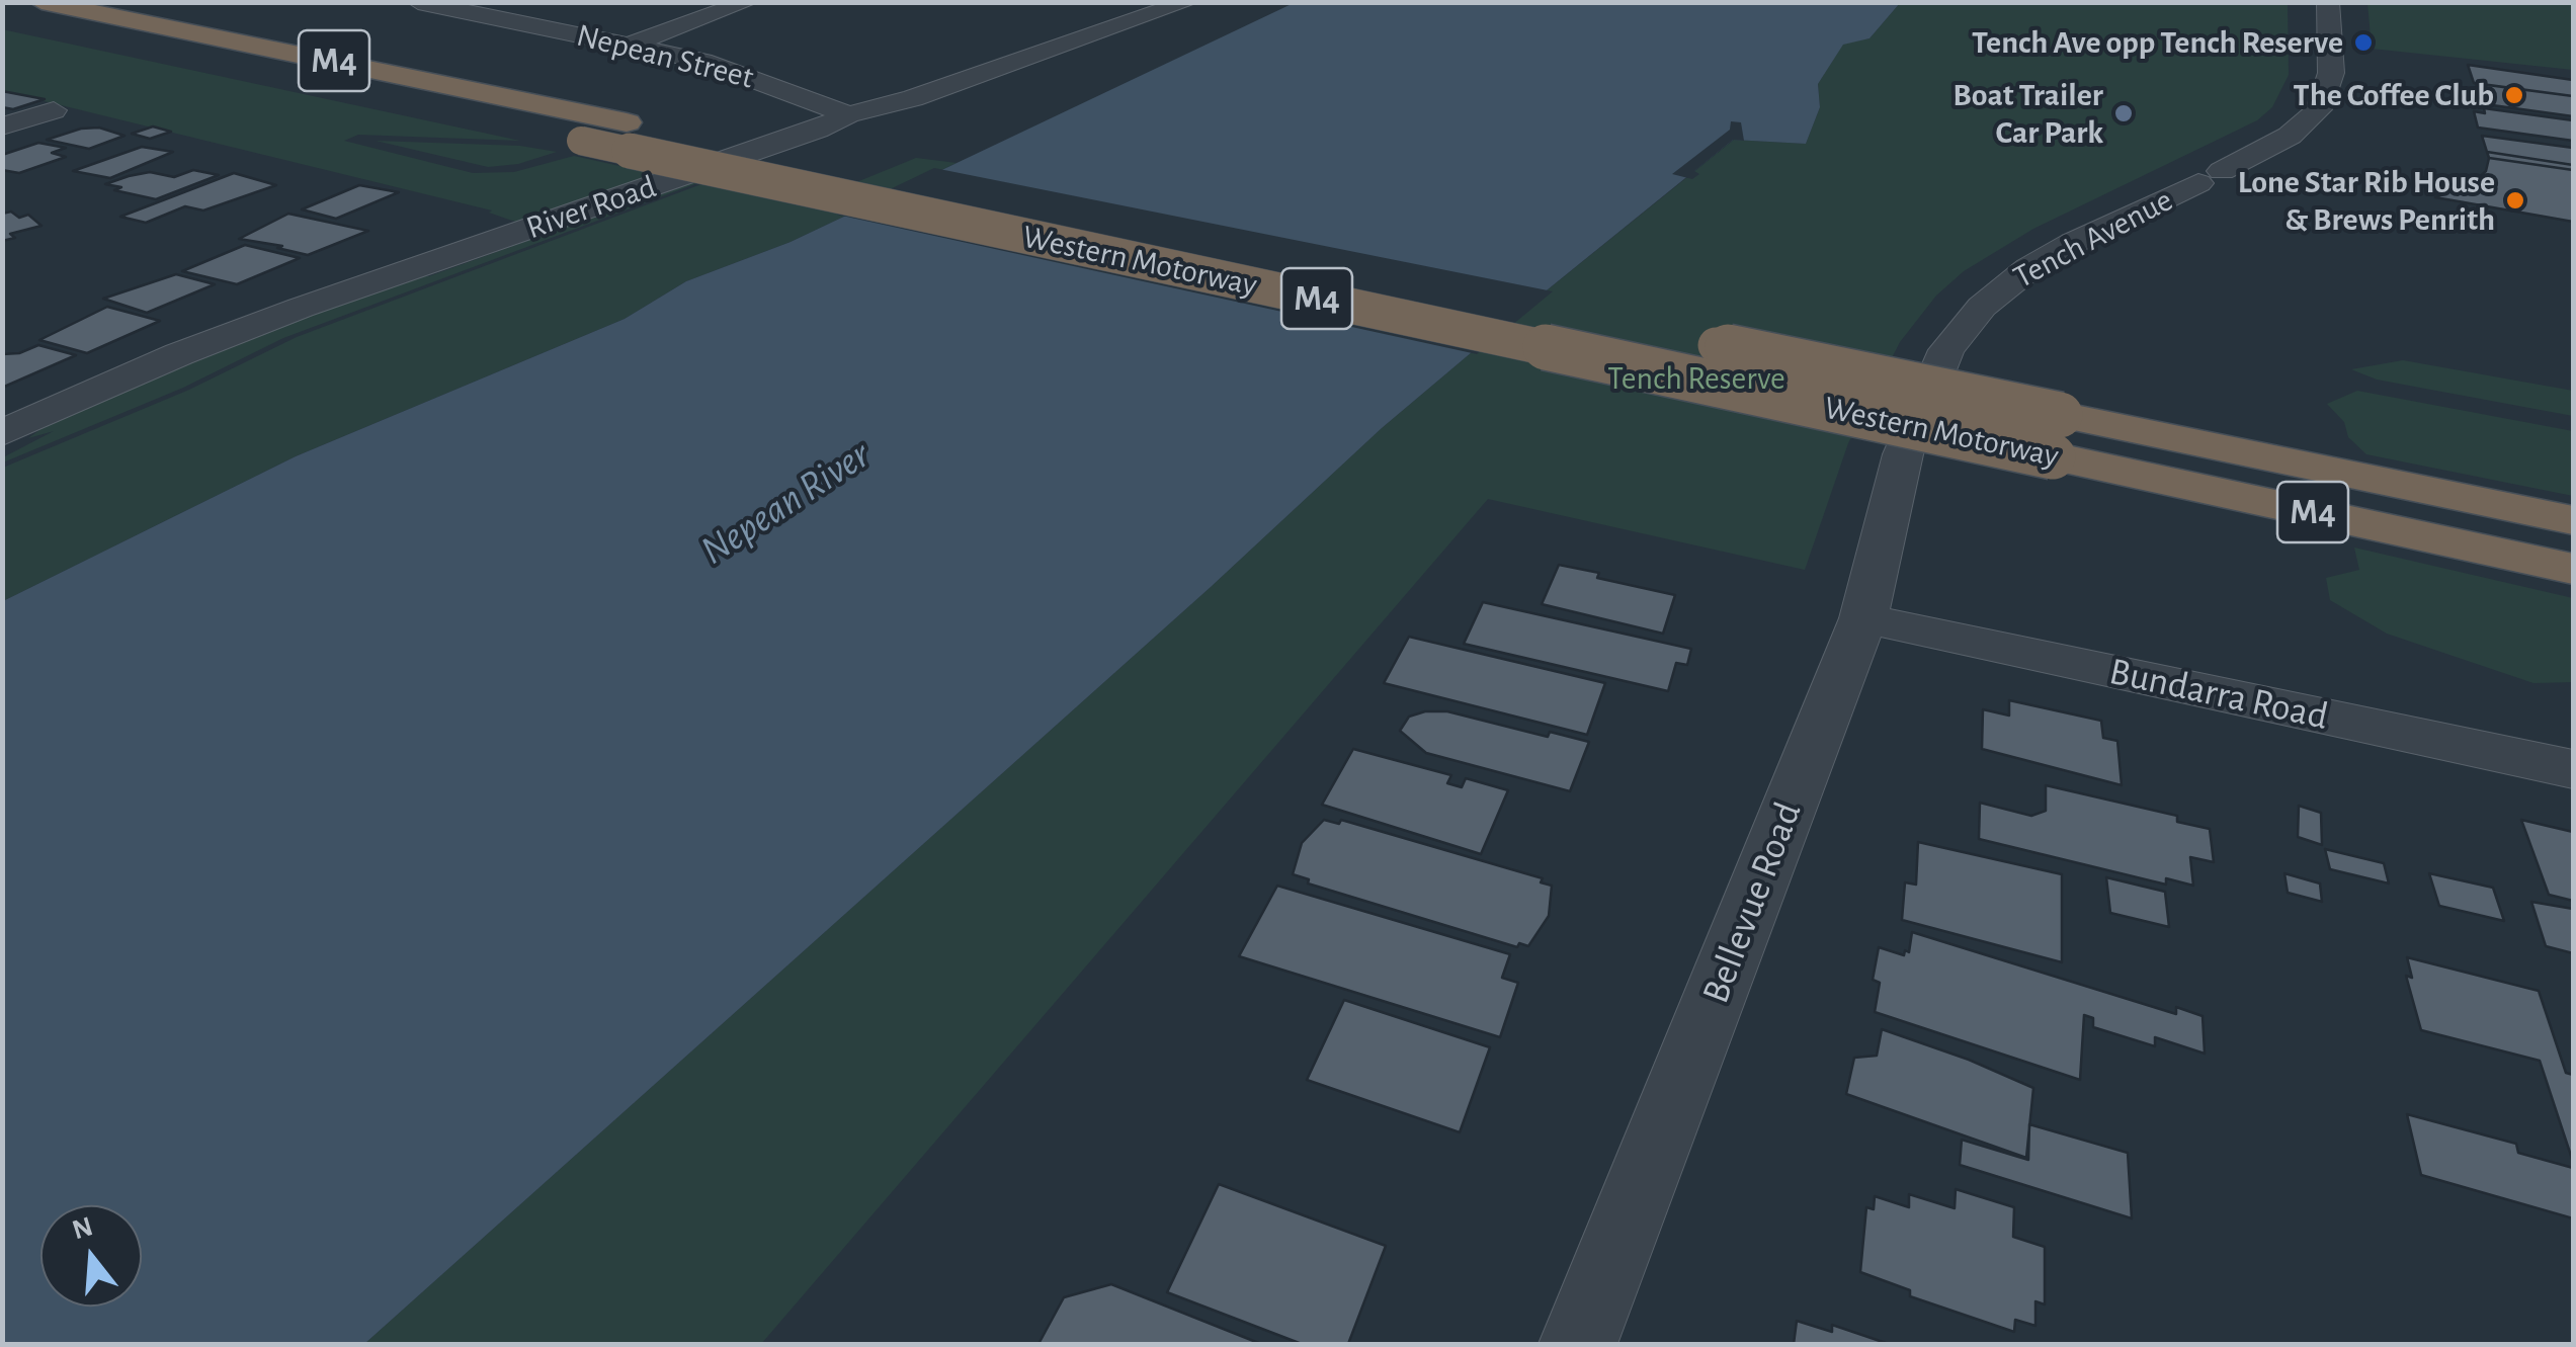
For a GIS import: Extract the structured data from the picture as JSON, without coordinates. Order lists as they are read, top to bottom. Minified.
{"streets":{"highway":["M4","Western Motorway"],"street":["Nepean Street","River Road","Tench Avenue","Bundarra Road","Bellevue Road"]},"crossings":[["Nepean Street","River Road"],["Tench Avenue","Bellevue Road"],["Bundarra Road","Bellevue Road"]],"water":["Nepean River"],"parks":["Tench Reserve"],"places":["Tench Ave opp Tench Reserve","The Coffee Club","Boat Trailer Car Park","Lone Star Rib House & Brews Penrith"],"north":"top"}
